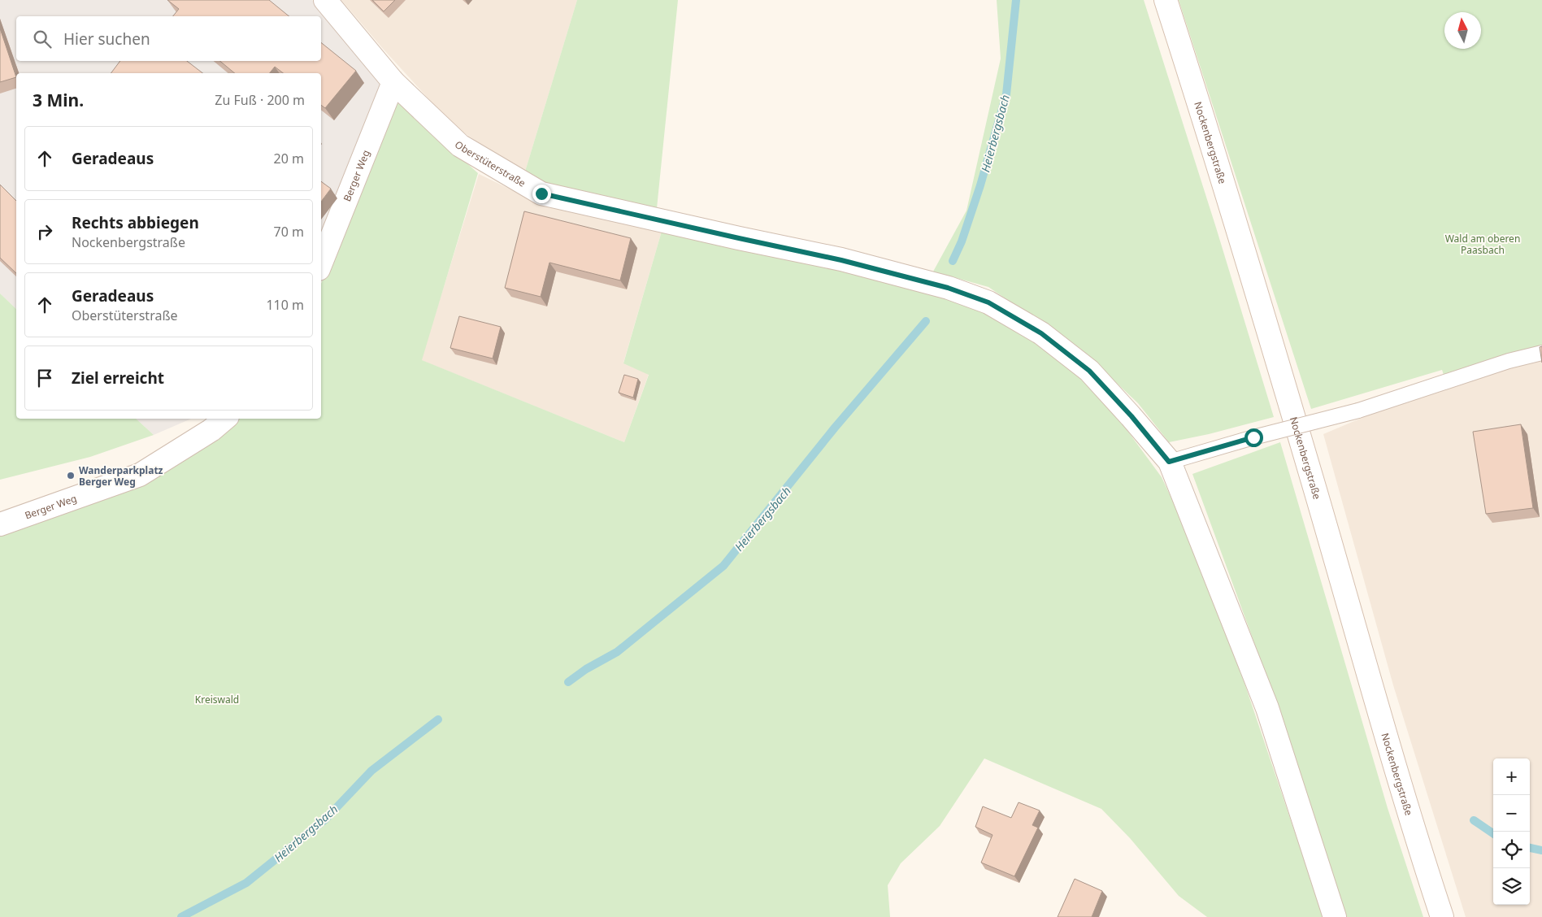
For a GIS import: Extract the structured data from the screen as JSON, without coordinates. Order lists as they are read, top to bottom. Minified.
{"streets":{"street":["Nockenbergstraße","Oberstüterstraße","Berger Weg"]},"crossings":[["Oberstüterstraße","Berger Weg"]],"water":["Heierbergsbach"],"parks":["Wald am oberen Paasbach","Kreiswald"],"places":["Wanderparkplatz Berger Weg"],"north":"top","page":{"search":"Hier suchen","heading":["3 Min.","Zu Fuß · 200 m"],"list":[["Geradeaus","20 m"],["Rechts abbiegen","Nockenbergstraße","70 m"],["Geradeaus","Oberstüterstraße","110 m"],"Ziel erreicht"],"map_buttons":["+","−"]}}
